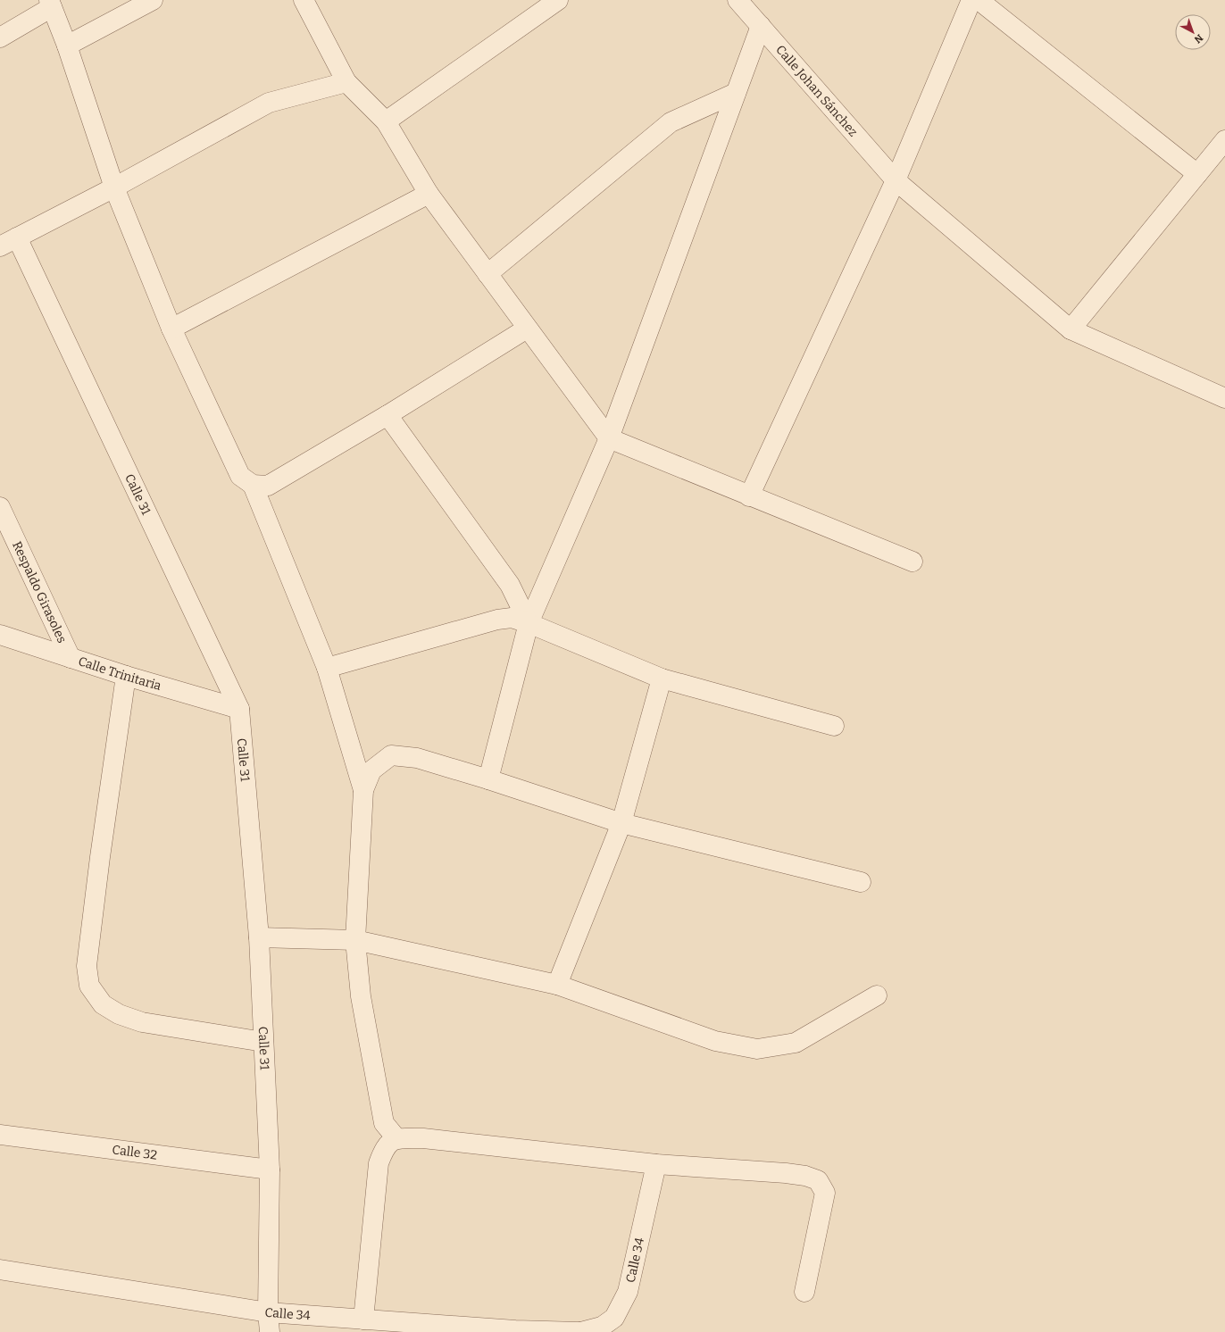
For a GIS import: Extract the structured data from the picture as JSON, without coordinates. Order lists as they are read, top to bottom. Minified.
{"streets":{"street":["Calle Johan Sánchez","Calle 31","Respaldo Girasoles","Calle Trinitaria","Calle 32","Calle 34"]},"crossings":[["Calle 31","Calle Trinitaria"],["Calle 31","Calle 32"],["Calle 31","Calle 34"],["Respaldo Girasoles","Calle Trinitaria"]],"north":"bottom right"}
